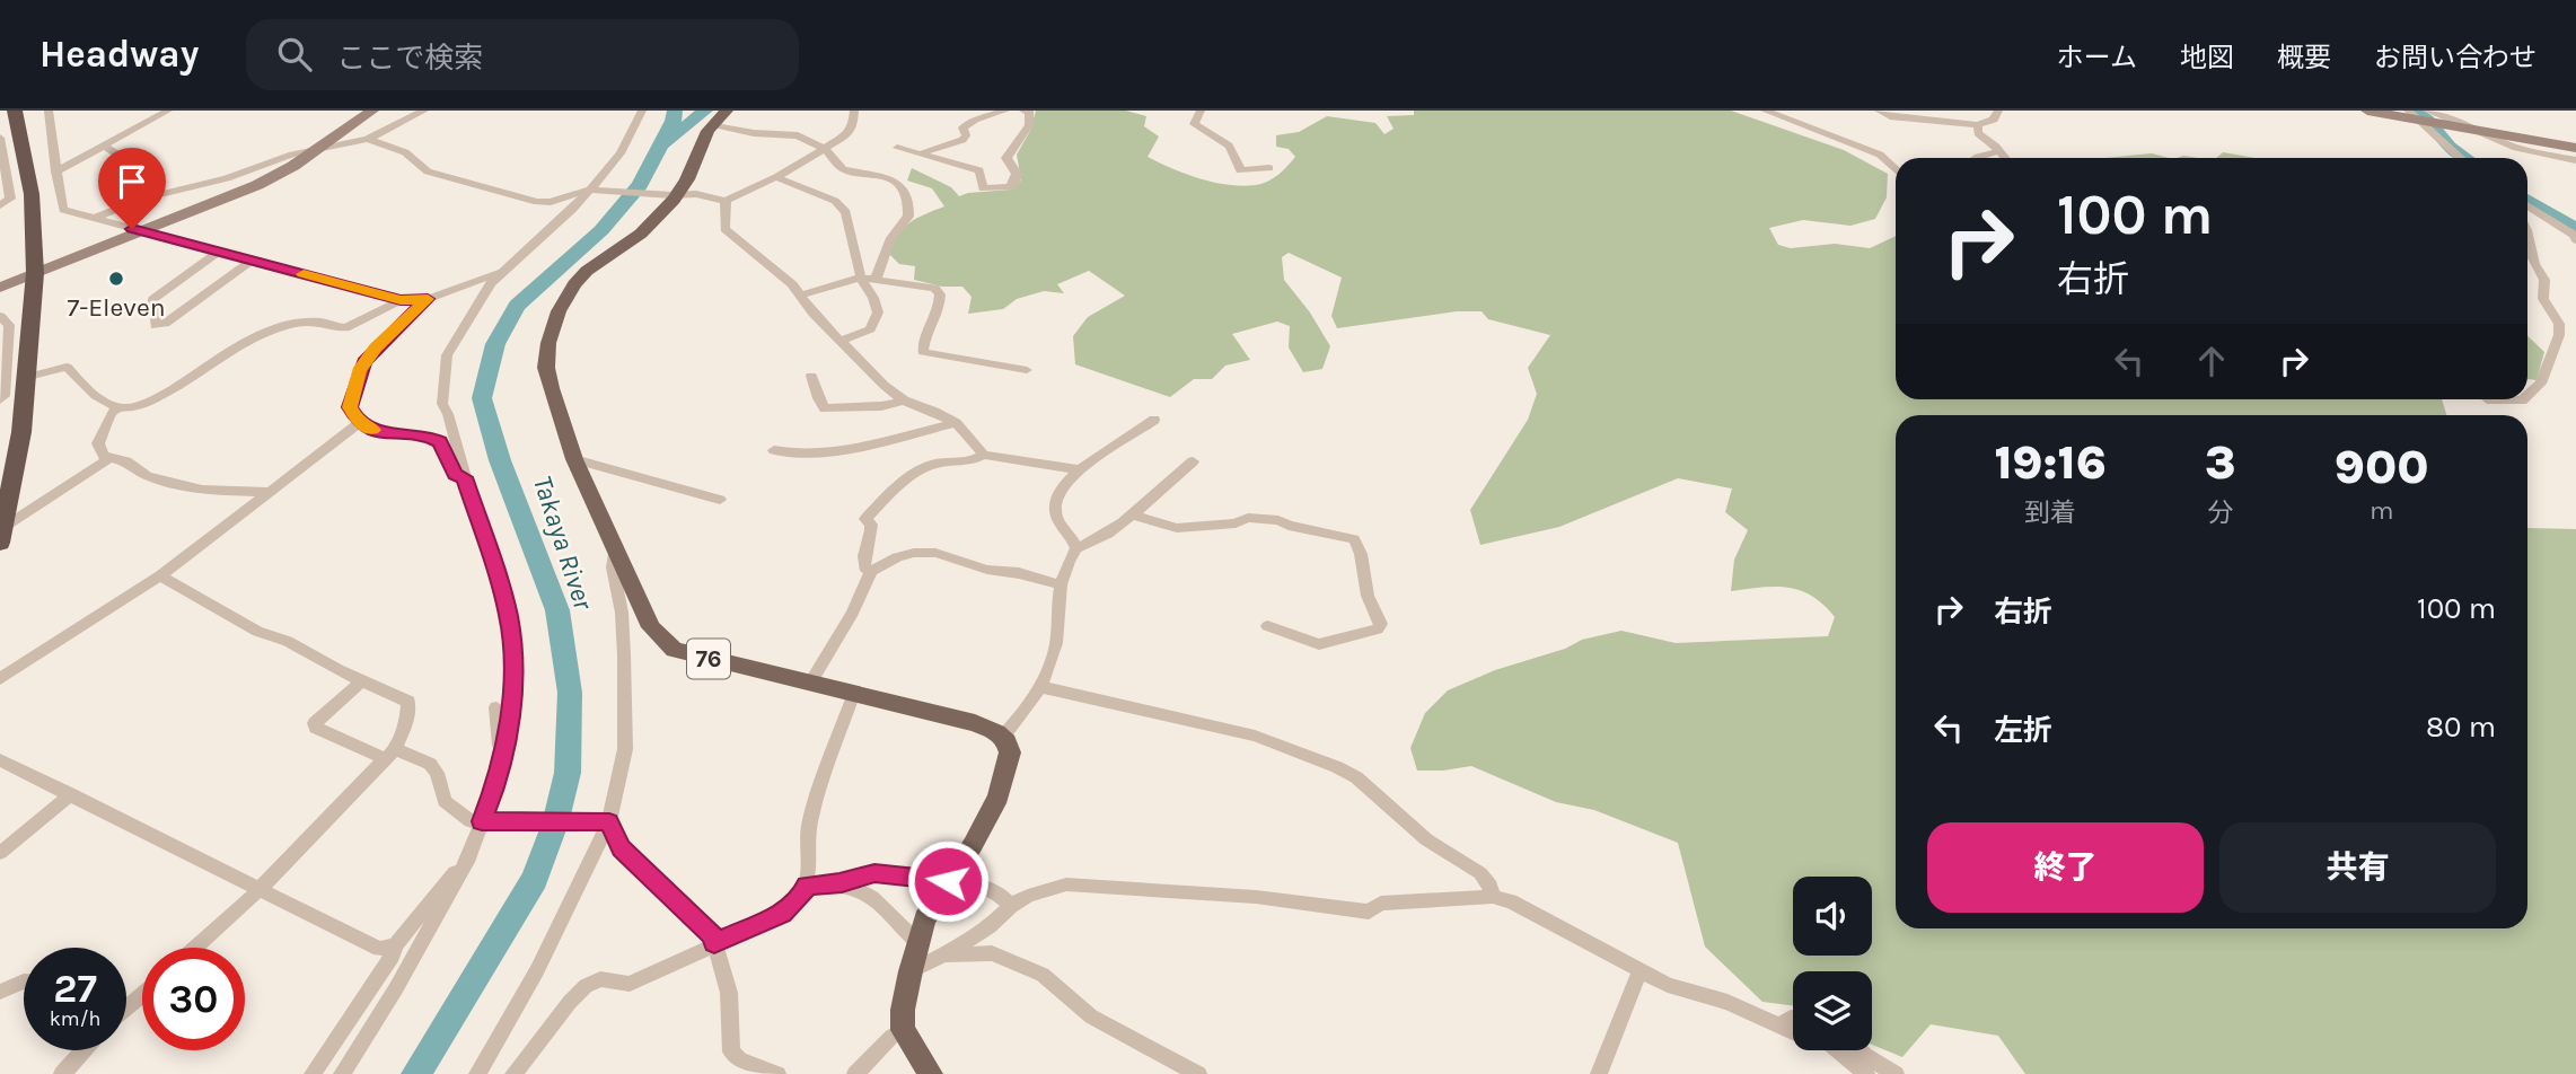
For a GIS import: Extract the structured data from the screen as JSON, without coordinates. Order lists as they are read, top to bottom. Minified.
{"streets":{"main road":["76"]},"water":["Takaya River"],"places":["7-Eleven"],"page":{"header":"Headway","search":"ここで検索","nav":["ホーム","地図","概要","お問い合わせ"],"turn":["100 m","右折"],"eta":["19:16","到着","3","分","900","m"],"list":[{"name":"右折","value":"100 m"},{"name":"左折","value":"80 m"}],"buttons":["終了","共有"],"speed":"27 km/h","limit":"30"}}
